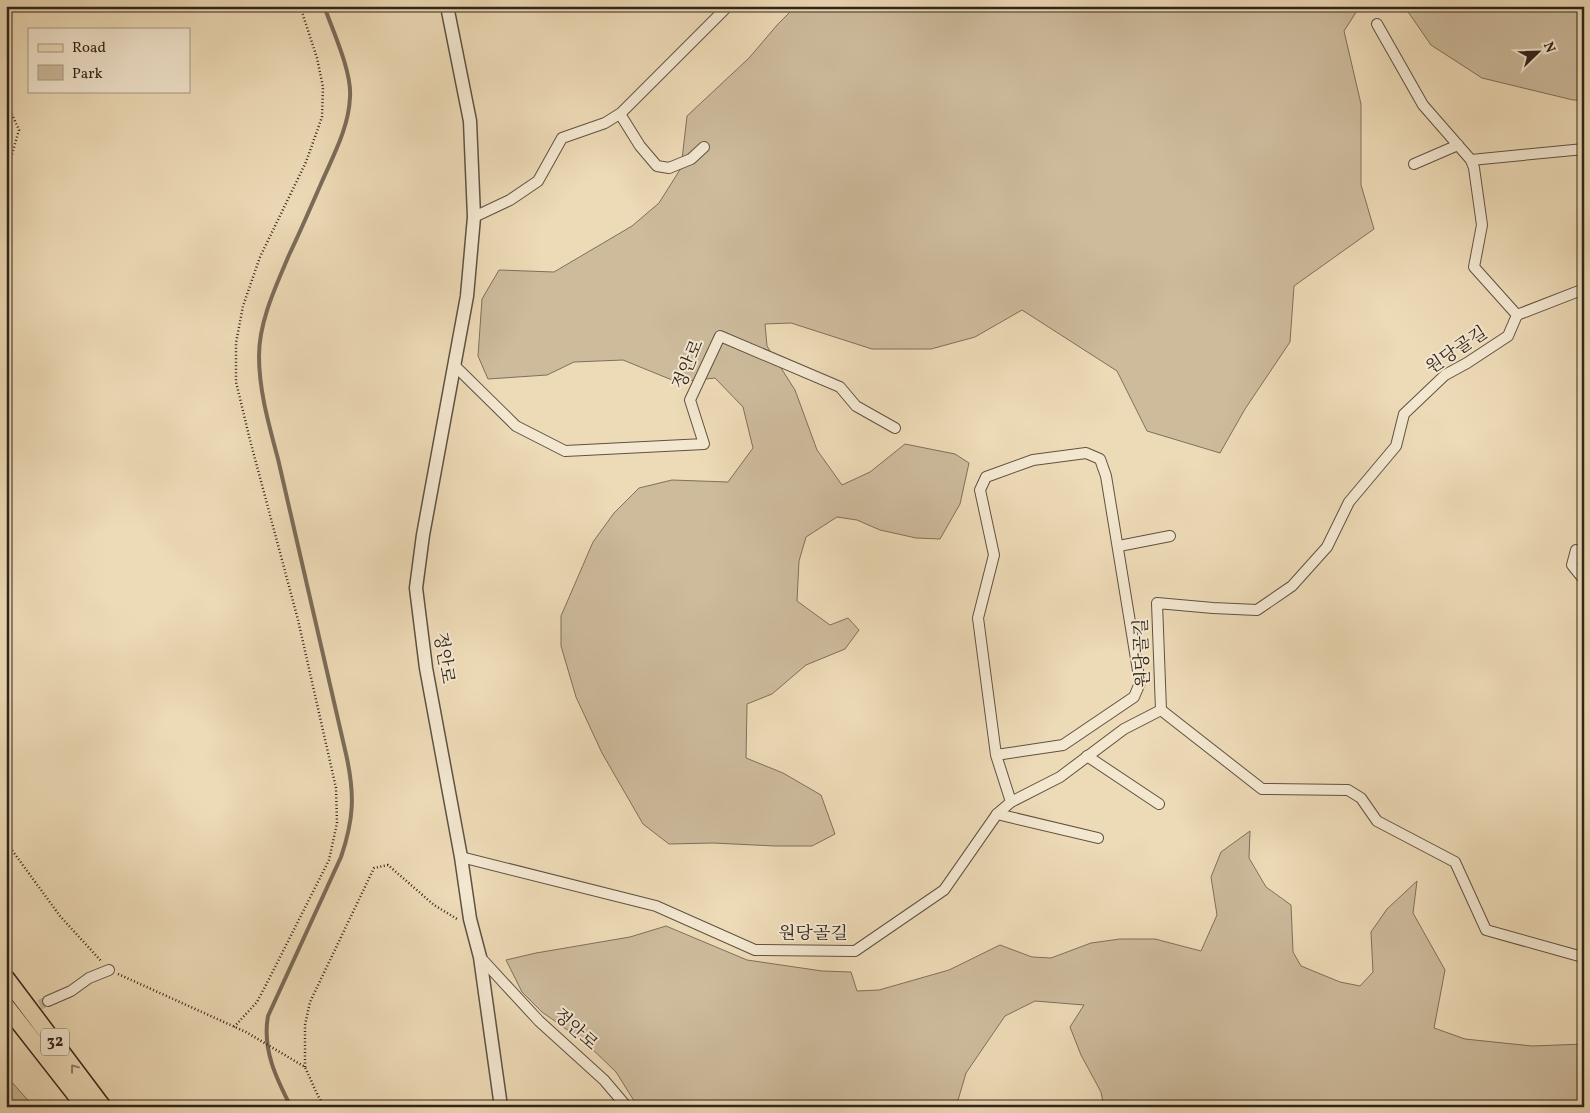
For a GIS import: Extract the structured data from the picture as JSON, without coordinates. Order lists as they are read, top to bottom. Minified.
{"streets":{"main road":["32"],"street":["원당골길","정안로"]},"crossings":[["원당골길","정안로"]],"legend":["Road","Park"],"north":"top right"}
